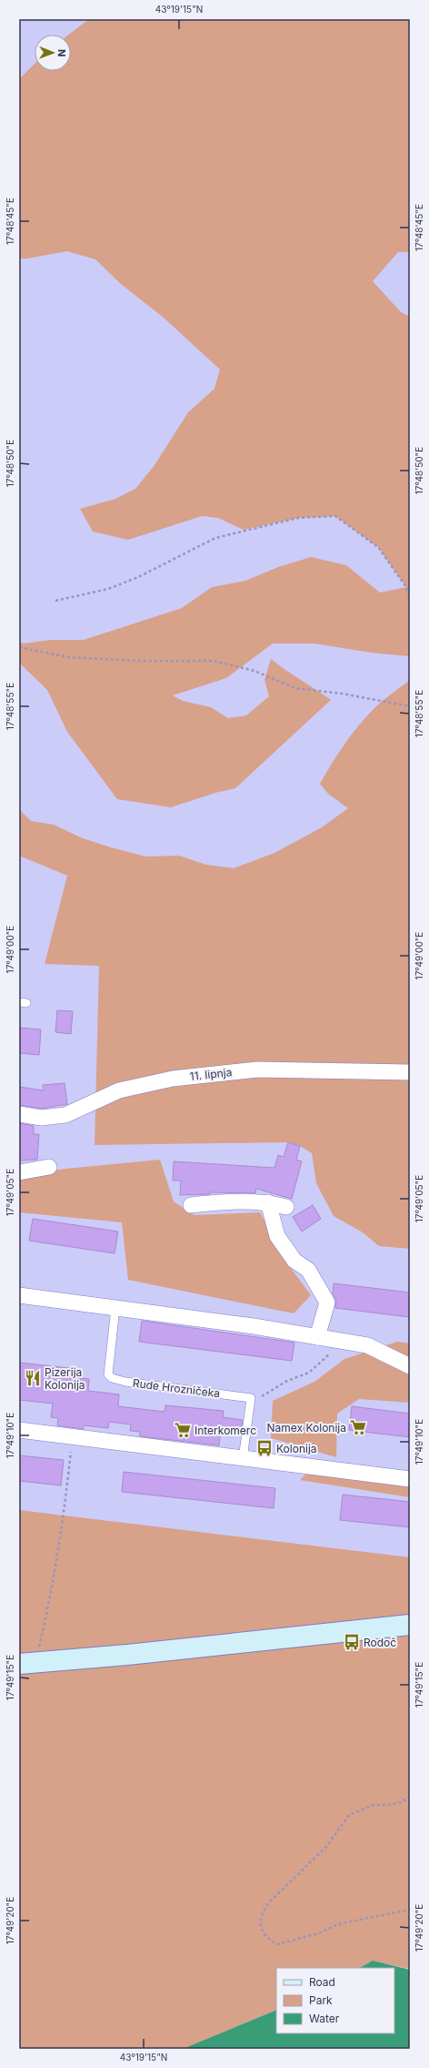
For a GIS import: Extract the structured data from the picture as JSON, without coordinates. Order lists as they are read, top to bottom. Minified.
{"streets":{"street":["11. lipnja"],"lane":["Rude Hrozničeka"]},"places":{"restaurant":["Pizerija Kolonija"],"supermarket":["Namex Kolonija","Interkomerc"],"bus stop":["Kolonija","Rodoč"]},"legend":["Road","Park","Water"],"north":"right","coordinates":["43°19'15\"N","17°48'45\"E","17°48'50\"E","17°48'55\"E","17°49'00\"E","17°49'05\"E","17°49'10\"E","17°49'15\"E","17°49'20\"E"]}
